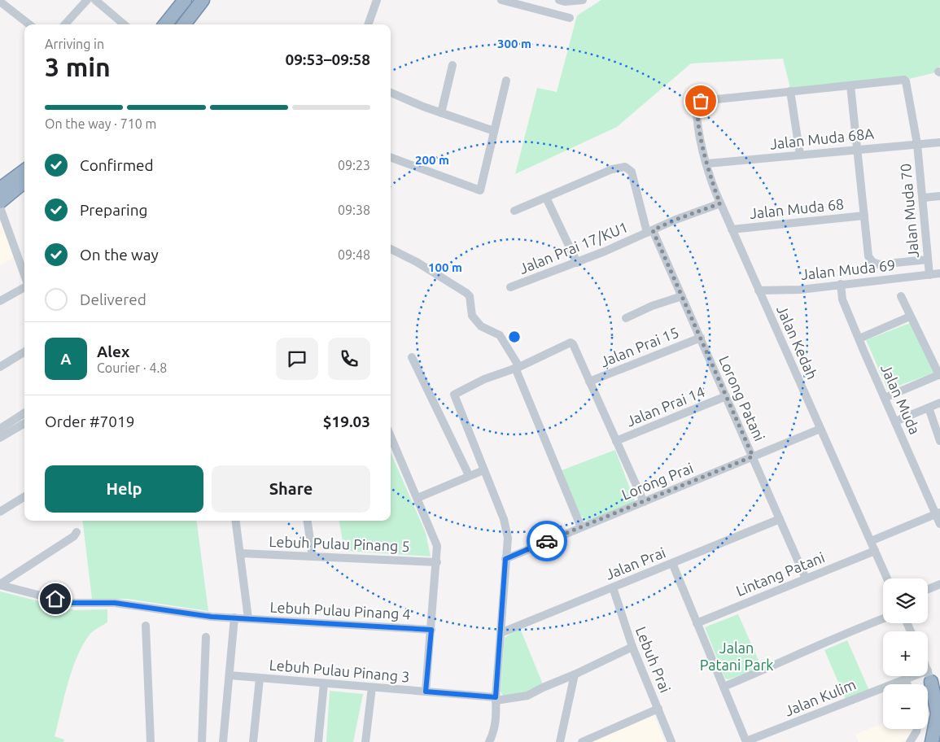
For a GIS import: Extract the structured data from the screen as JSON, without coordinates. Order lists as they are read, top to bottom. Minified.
{"streets":{"street":["Jalan Muda 68A","Jalan Muda 68","Jalan Muda 70","Jalan Prai 17/KU1","Jalan Muda 69","Jalan Kedah","Jalan Prai 15","Lorong Patani","Jalan Muda","Jalan Prai 14","Lorong Prai","Lebuh Pulau Pinang 5","Jalan Prai","Lintang Patani","Lebuh Pulau Pinang 4","Lebuh Prai","Lebuh Pulau Pinang 3","Jalan Kulim"]},"crossings":[["Jalan Muda 68A","Jalan Muda 70"],["Jalan Muda 68A","Jalan Kedah"],["Jalan Muda 68","Jalan Kedah"],["Jalan Muda 70","Jalan Muda 69"],["Jalan Prai 17/KU1","Jalan Kedah"],["Jalan Prai 17/KU1","Lorong Patani"],["Jalan Muda 69","Jalan Kedah"],["Jalan Muda 69","Jalan Muda"],["Jalan Kedah","Lorong Prai"],["Jalan Kedah","Lintang Patani"],["Jalan Prai 15","Lorong Patani"],["Lorong Patani","Jalan Prai 14"],["Lorong Patani","Lorong Prai"],["Lorong Patani","Jalan Prai"],["Lorong Patani","Lintang Patani"],["Jalan Prai","Lebuh Prai"],["Lebuh Prai","Lebuh Pulau Pinang 3"]],"parks":["Jalan Patani Park"],"page":{"heading":["3 min","Arriving in","09:53–09:58"],"panel":["Alex","Courier · 4.8","Order #7019","$19.03"],"bar":"On the way · 710 m","list":[["Confirmed","09:23"],["Preparing","09:38"],["On the way","09:48"],"Delivered"],"round":"A","buttons":["Help","Share"],"map_buttons":["+","−"]},"rings":["300 m","200 m","100 m"]}
